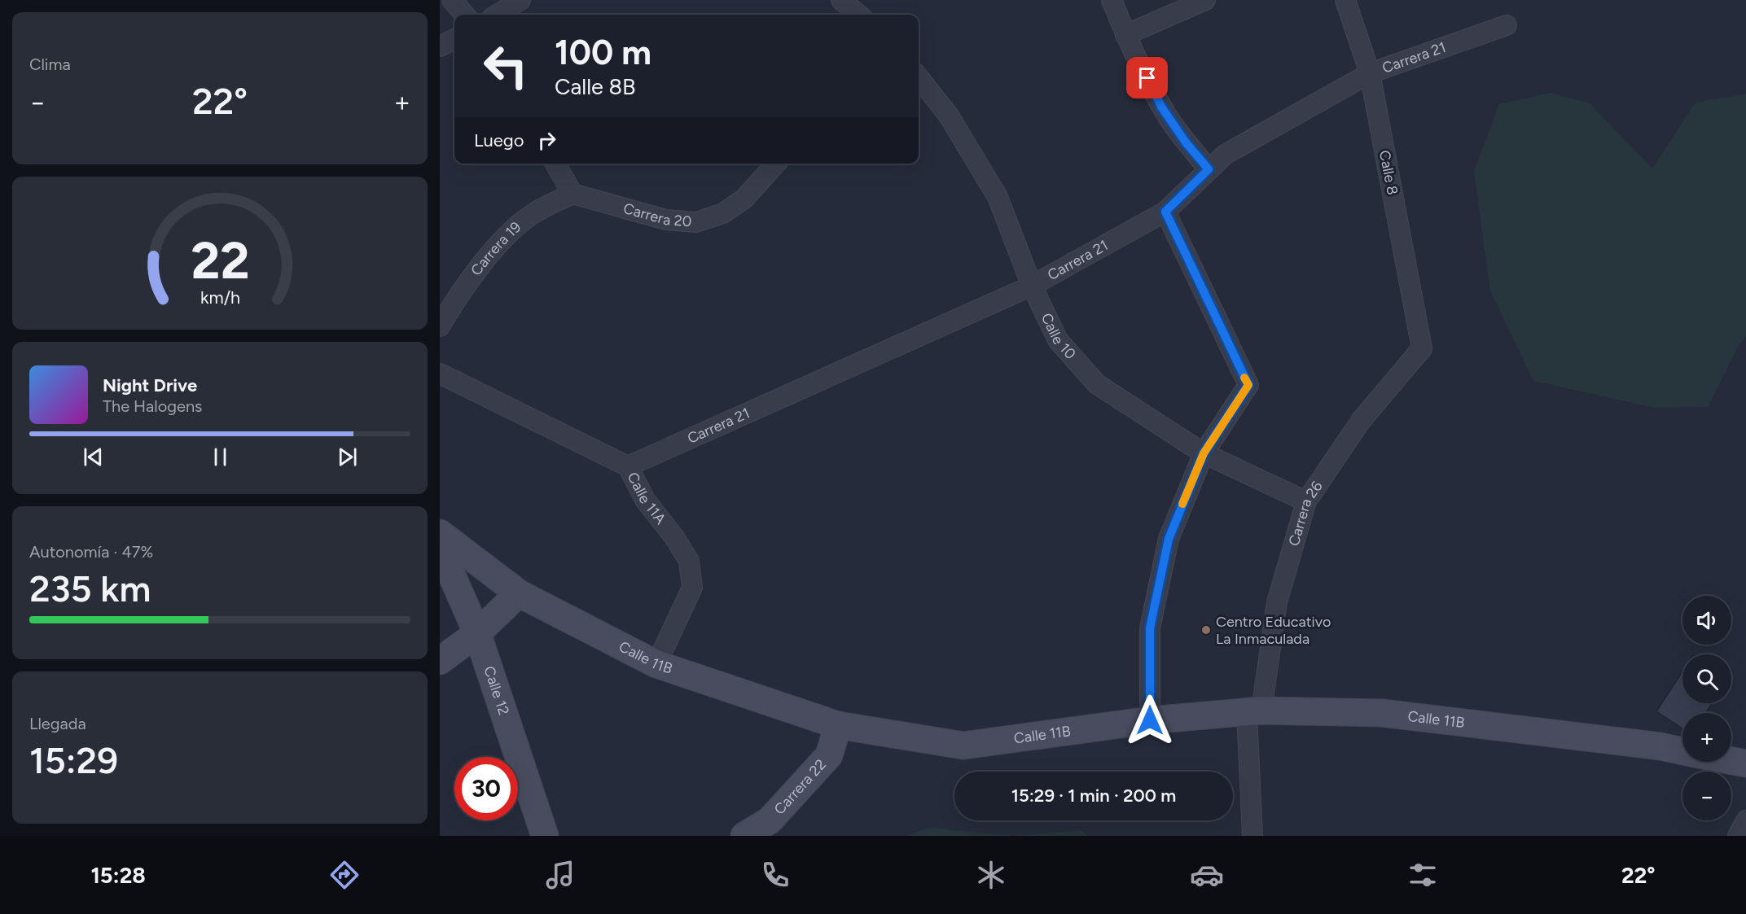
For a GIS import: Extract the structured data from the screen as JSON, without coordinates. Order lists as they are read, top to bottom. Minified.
{"streets":{"street":["Carrera 21","Calle 8","Carrera 20","Carrera 19","Calle 10","Calle 11A","Carrera 26","Calle 11B","Calle 12","Carrera 22"]},"crossings":[["Carrera 21","Calle 8"],["Carrera 21","Calle 10"],["Carrera 21","Calle 11A"],["Calle 8","Carrera 26"],["Carrera 20","Carrera 19"],["Calle 10","Carrera 26"],["Calle 11A","Calle 11B"],["Carrera 26","Calle 11B"],["Calle 11B","Carrera 22"]],"places":["Centro Educativo La Inmaculada"],"page":{"tile":["Clima",["Autonomía · 47%","235 km"],["Llegada","15:29"]],"turn":["100 m","Calle 8B"],"heat":["−","22°","+"],"then":"Luego","song":["Night Drive","The Halogens"],"map_buttons":["+","−"],"limit":"30","trip":"15:29 · 1 min · 200 m","tabs":["15:28","22°"],"gauge":["22","km/h"]}}
